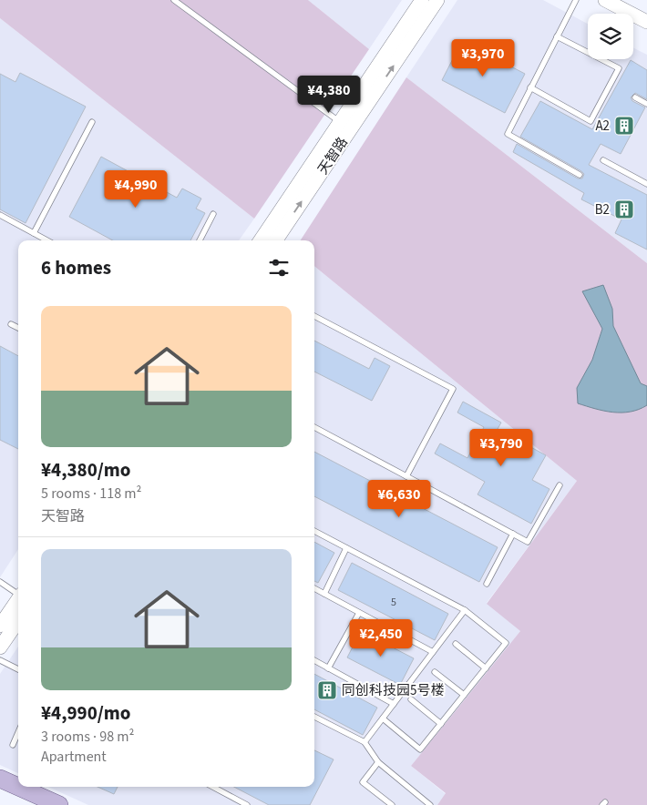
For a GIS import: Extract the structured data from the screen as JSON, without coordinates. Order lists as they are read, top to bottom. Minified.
{"streets":{"street":["天智路"]},"places":{"building":["A2","B2","同创科技园5号楼"]},"house_numbers":["5"],"page":{"price":["¥3,970","¥4,380","¥4,990","¥3,790","¥6,630","¥2,450"],"heading":"6 homes","list":[{"name":"¥4,380/mo","note":"5 rooms · 118 m² · 天智路"},{"name":"¥4,990/mo","note":"3 rooms · 98 m² · Apartment"}]}}
